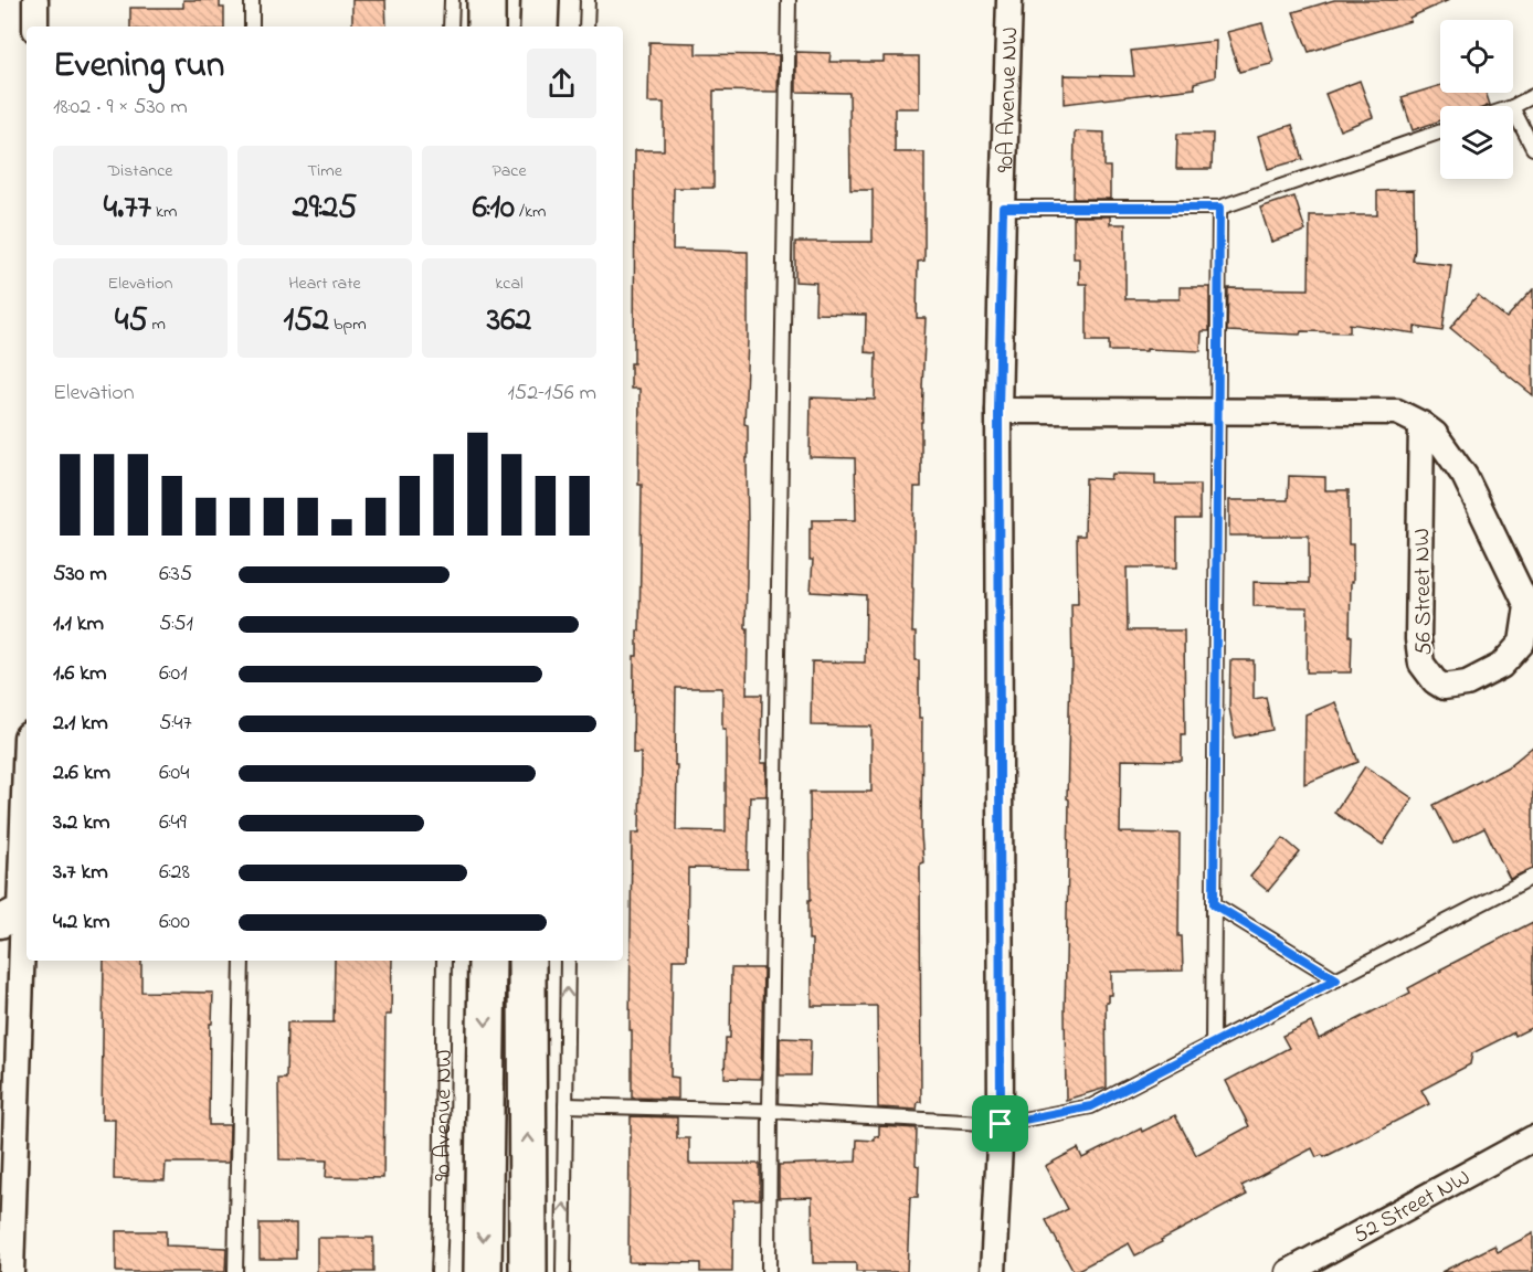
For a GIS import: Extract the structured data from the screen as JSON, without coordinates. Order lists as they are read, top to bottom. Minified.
{"streets":{"main road":["90 Avenue NW"],"street":["90A Avenue NW","56 Street NW","52 Street NW"]},"crossings":[["90A Avenue NW","56 Street NW"]],"page":{"heading":["Evening run","18:02 · 9 × 530 m"],"stats":[["Distance","4.77 km"],["Time","29:25"],["Pace","6:10 /km"],["Elevation","45 m"],["Heart rate","152 bpm"],["kcal","362"]],"chart":["Elevation","152–156 m"],"list":[{"name":"530 m","note":"6:35"},{"name":"1.1 km","note":"5:51"},{"name":"1.6 km","note":"6:01"},{"name":"2.1 km","note":"5:47"},{"name":"2.6 km","note":"6:04"},{"name":"3.2 km","note":"6:49"},{"name":"3.7 km","note":"6:28"},{"name":"4.2 km","note":"6:00"}]}}
